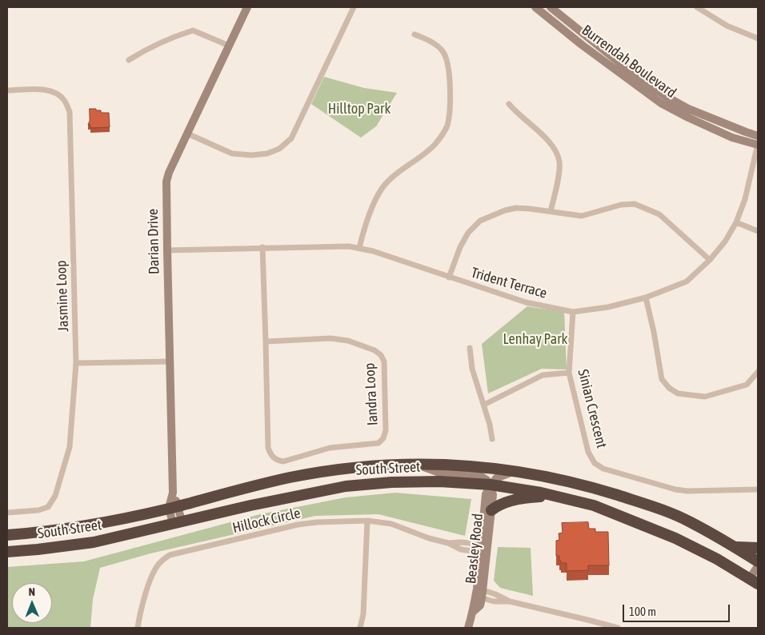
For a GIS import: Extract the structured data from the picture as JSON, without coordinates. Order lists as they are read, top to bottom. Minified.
{"streets":{"highway":["South Street"],"main road":["Burrendah Boulevard","Darian Drive","Beasley Road"],"street":["Trident Terrace","Jasmine Loop","Iandra Loop","Sinian Crescent","Hillock Circle"]},"crossings":[["Burrendah Boulevard","Trident Terrace"],["Darian Drive","Trident Terrace"],["Darian Drive","South Street"],["Trident Terrace","Iandra Loop"],["Trident Terrace","Sinian Crescent"],["South Street","Beasley Road"],["Hillock Circle","Beasley Road"]],"parks":["Hilltop Park","Lenhay Park"],"scale_bar":"100 m","north":"top"}
